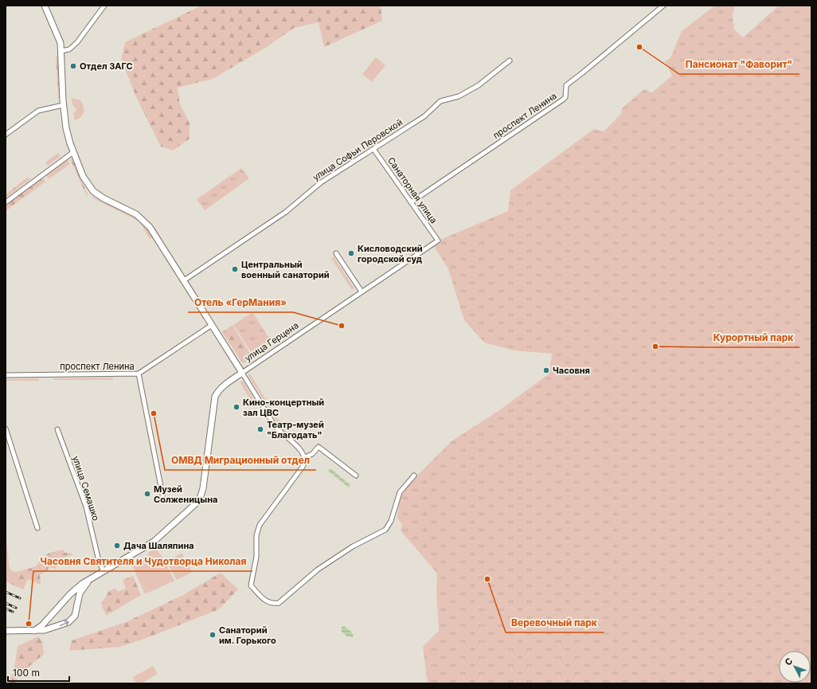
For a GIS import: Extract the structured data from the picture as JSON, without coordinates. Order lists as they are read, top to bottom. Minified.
{"streets":{"main road":["улица Герцена"],"street":["проспект Ленина","улица Софьи Перовской","Санаторная улица","улица Семашко"]},"crossings":[["проспект Ленина","Санаторная улица"],["улица Софьи Перовской","Санаторная улица"],["Санаторная улица","улица Герцена"],["улица Герцена","улица Семашко"]],"places":["Пансионат \"Фаворит\"","Отдел ЗАГС","Кисловодский городской суд","Центральный военный санаторий","Отель «ГерМания»","Курортный парк","Часовня","Кино-концертный зал ЦВС","ОМВД Миграционный отдел","Театр-музей \"Благодать\"","Музей Солженицына","Дача Шаляпина","Веревочный парк","Часовня Святителя и Чудотворца Николая","Санаторий им. Горького"],"scale_bar":"100 m","north":"top left"}
